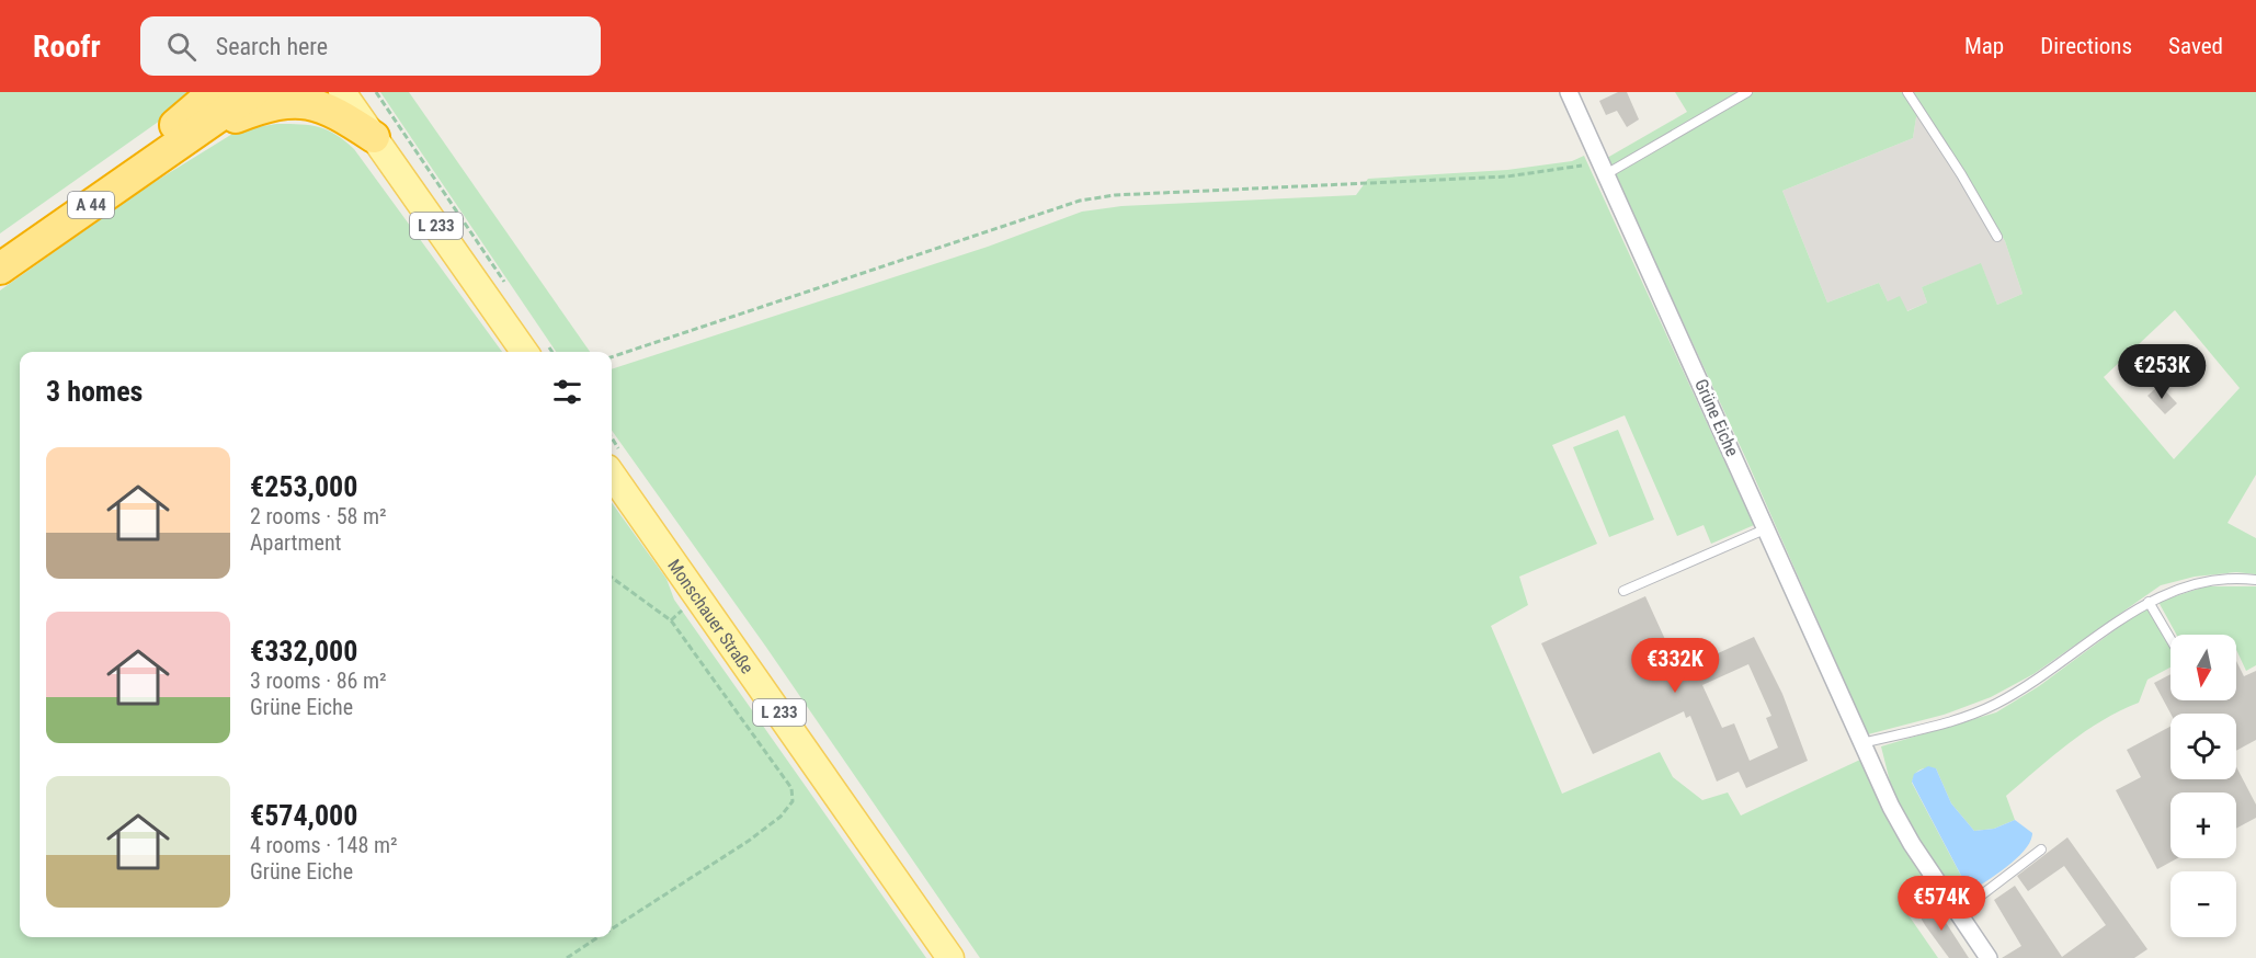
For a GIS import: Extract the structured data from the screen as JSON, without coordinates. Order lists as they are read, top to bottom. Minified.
{"streets":{"highway":["A 44"],"main road":["L 233","Monschauer Straße"],"street":["Grüne Eiche"]},"north":"bottom","page":{"header":"Roofr","search":"Search here","nav":["Map","Directions","Saved"],"price":["€253K","€332K","€574K"],"heading":"3 homes","list":[{"name":"€253,000","note":"2 rooms · 58 m² · Apartment"},{"name":"€332,000","note":"3 rooms · 86 m² · Grüne Eiche"},{"name":"€574,000","note":"4 rooms · 148 m² · Grüne Eiche"}],"map_buttons":["+","−"]}}
